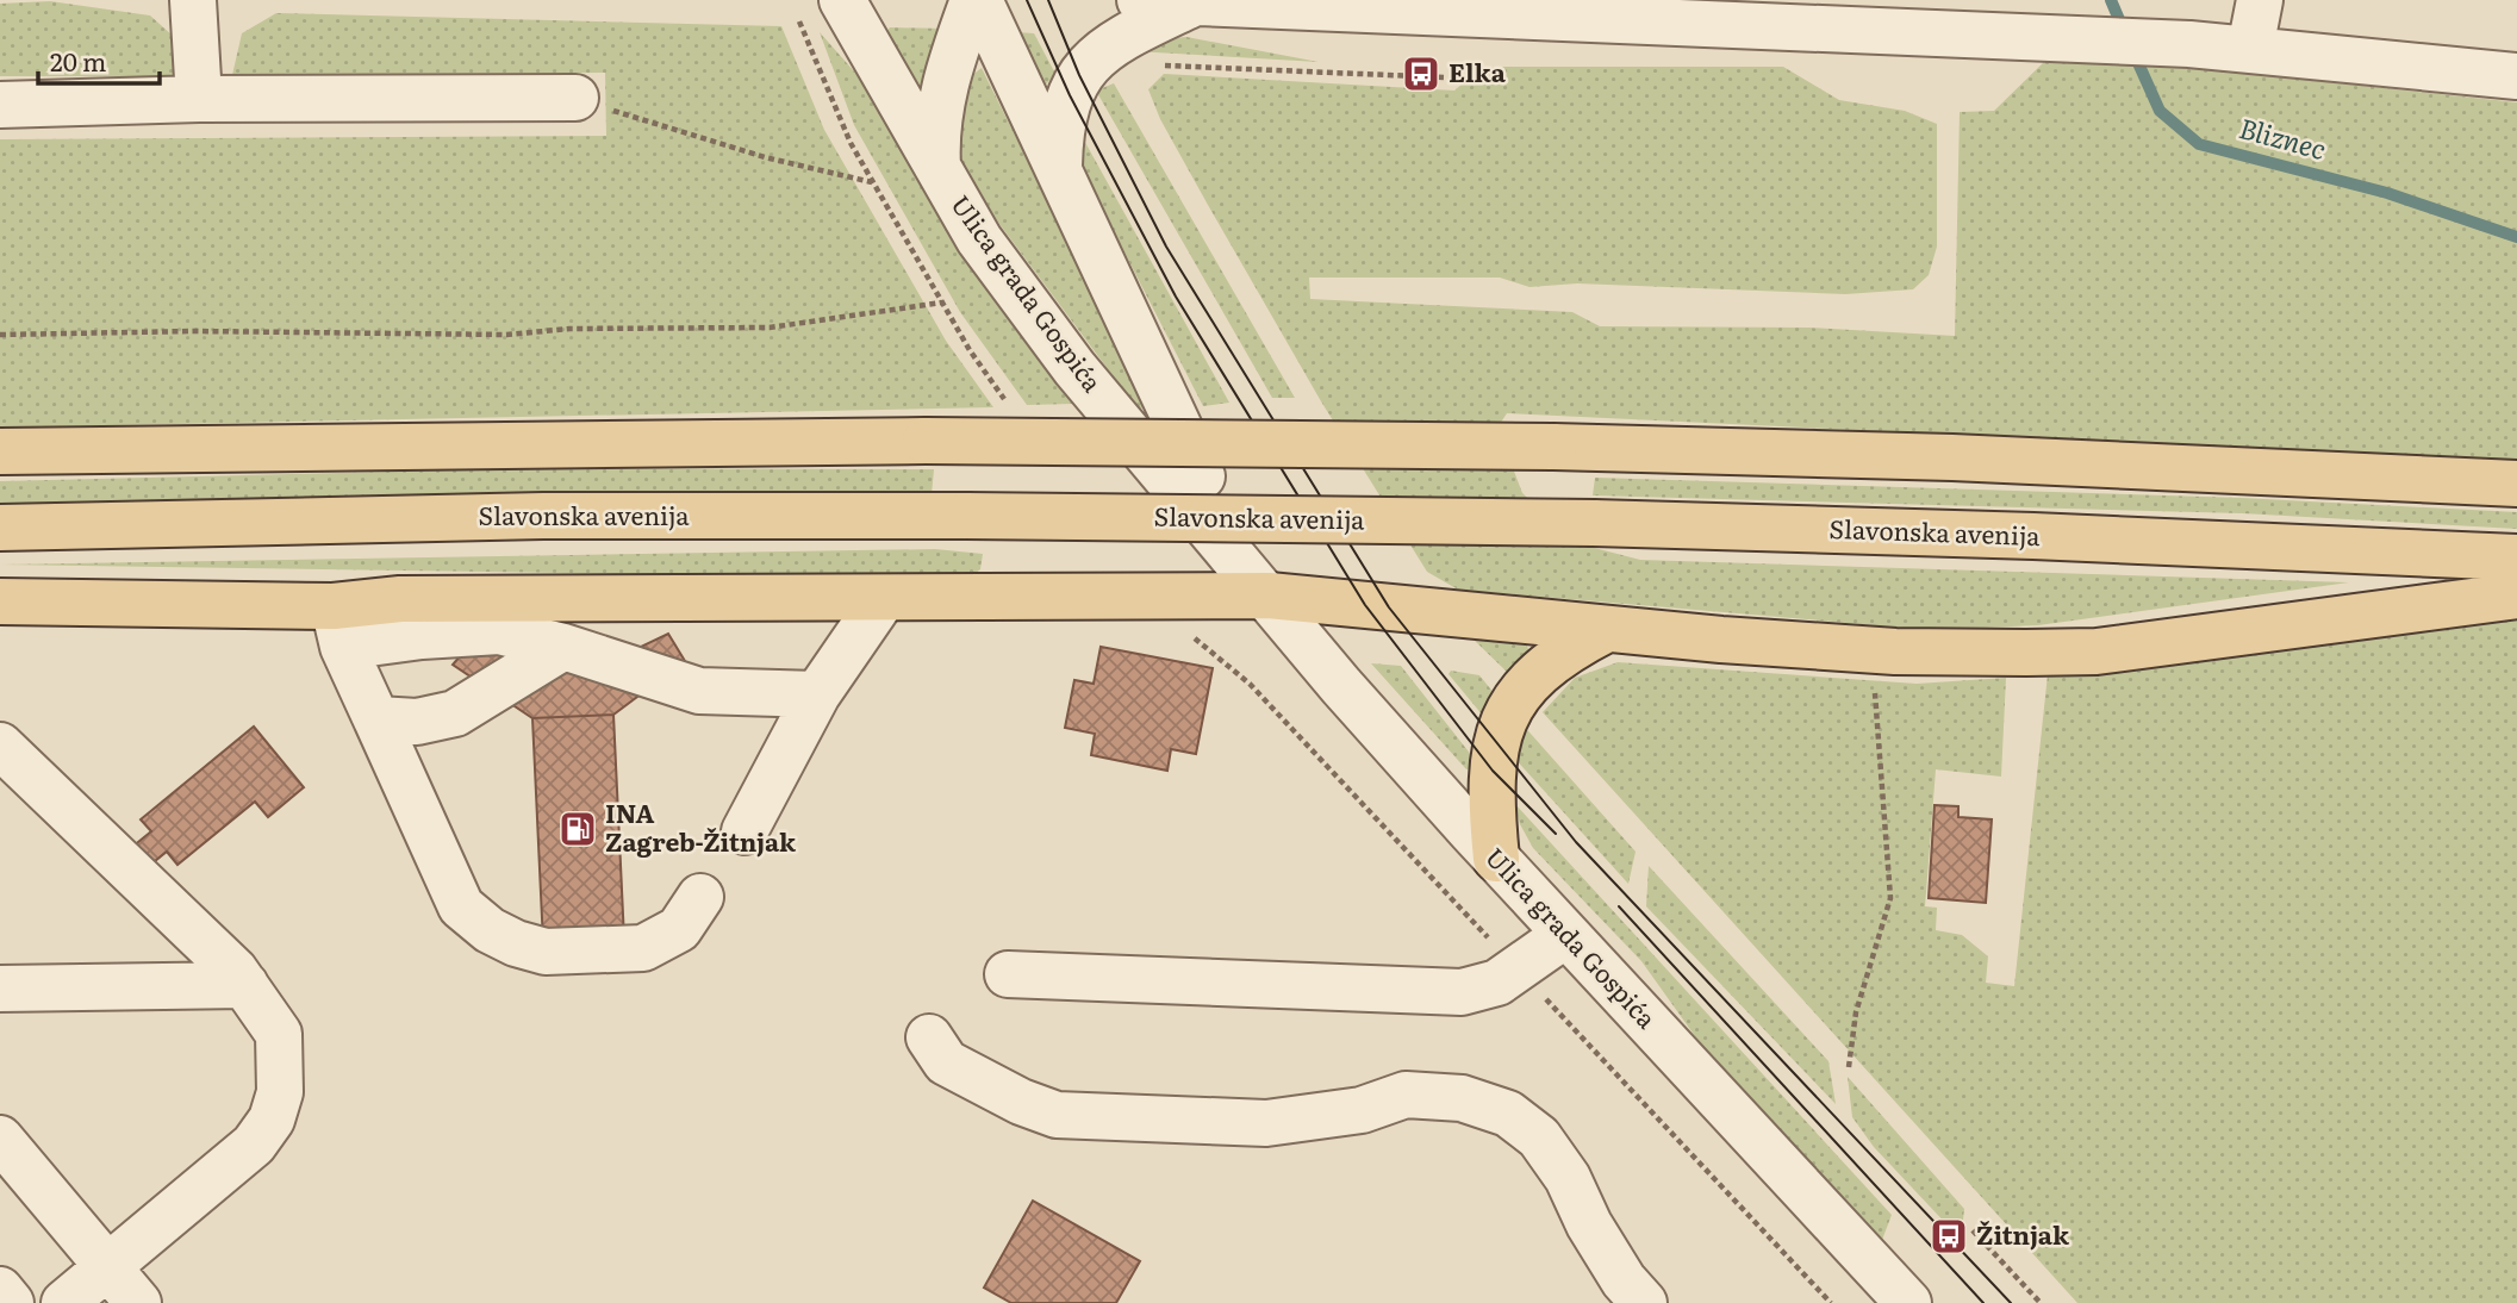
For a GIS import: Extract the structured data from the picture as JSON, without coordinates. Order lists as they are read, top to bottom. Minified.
{"streets":{"main road":["Slavonska avenija"],"street":["Ulica grada Gospića"]},"water":["Bliznec"],"places":{"bus stop":["Elka","Žitnjak"],"fuel station":["INA Zagreb-Žitnjak"]},"scale_bar":"20 m"}
